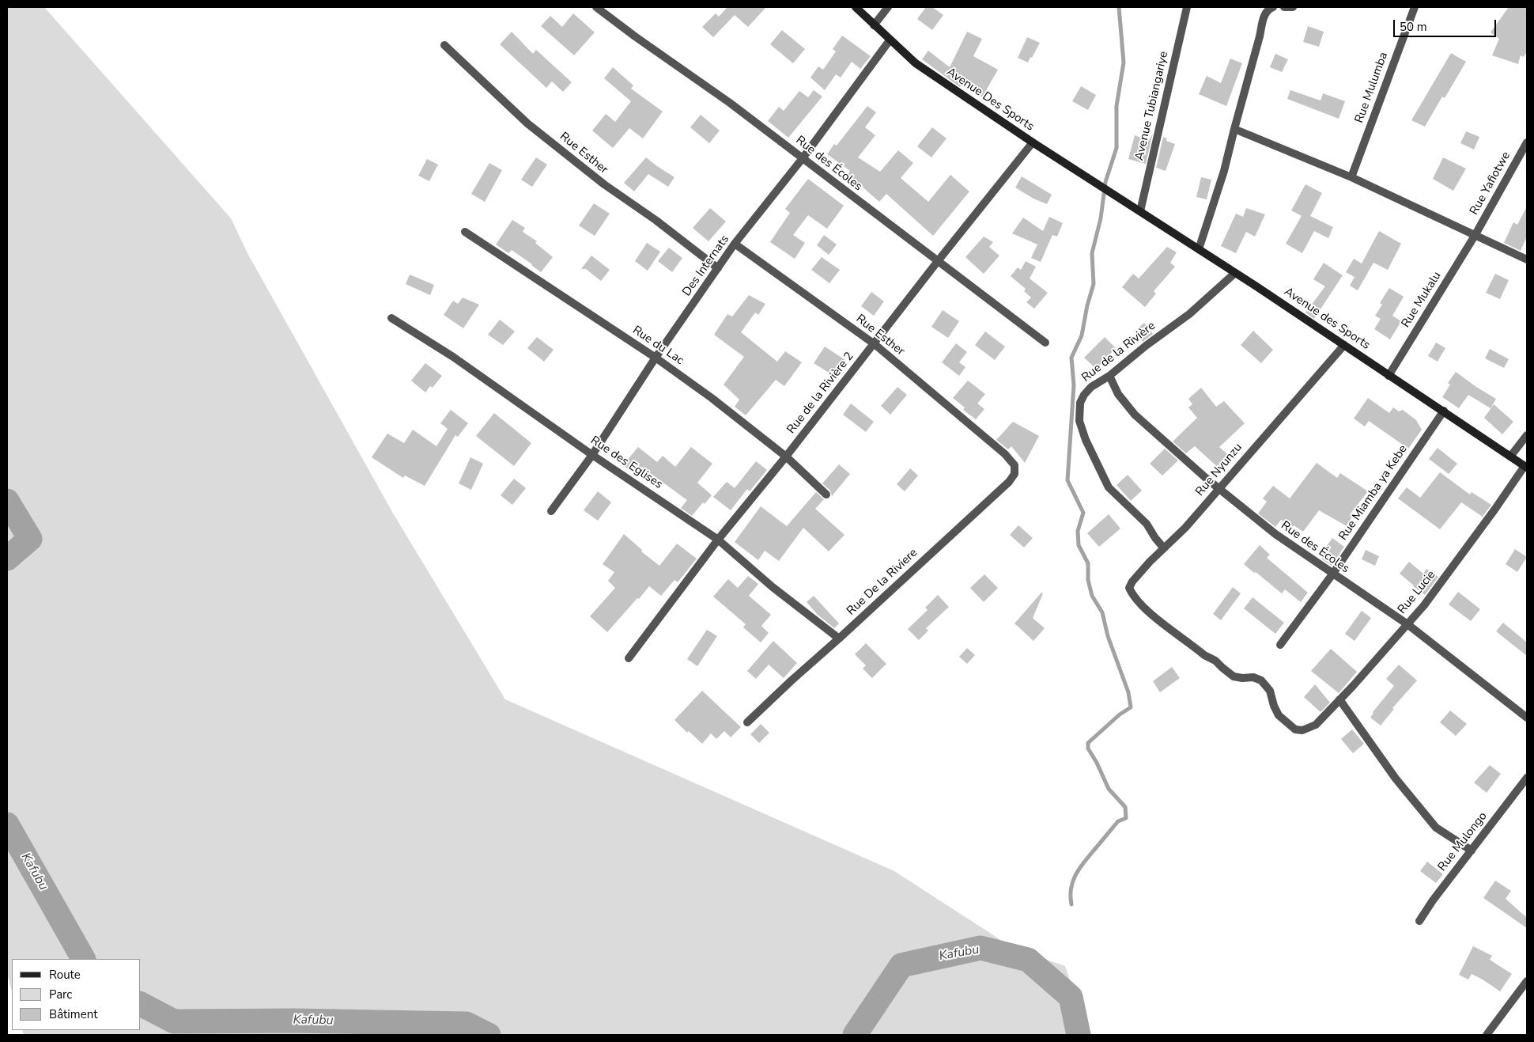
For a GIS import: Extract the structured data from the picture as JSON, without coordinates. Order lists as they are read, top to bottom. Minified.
{"streets":{"street":["Rue Mulumba","Avenue Des Sports","Avenue Tubiangariye","Rue Esther","Rue des Écoles","Rue Yafiotwe","Des Internats","Rue Mukalu","Avenue des Sports","Rue du Lac","Rue de la Rivière","Rue de la Rivière 2","Rue des Eglises","Rue Nyunzu","Rue Miamba ya Kebe","Rue De la Riviere","Rue Lucie","Rue Mulongo"]},"crossings":[["Avenue Des Sports","Des Internats"],["Avenue Des Sports","Avenue des Sports"],["Avenue Des Sports","Rue de la Rivière 2"],["Avenue Tubiangariye","Avenue des Sports"],["Rue Esther","Des Internats"],["Rue Esther","Rue de la Rivière 2"],["Rue Esther","Rue De la Riviere"],["Rue des Écoles","Des Internats"],["Rue des Écoles","Rue de la Rivière"],["Rue des Écoles","Rue de la Rivière 2"],["Rue des Écoles","Rue Nyunzu"],["Rue des Écoles","Rue Miamba ya Kebe"],["Rue des Écoles","Rue Lucie"],["Rue Yafiotwe","Rue Mukalu"],["Des Internats","Rue du Lac"],["Des Internats","Rue des Eglises"],["Rue Mukalu","Avenue des Sports"],["Avenue des Sports","Rue de la Rivière"],["Avenue des Sports","Rue Nyunzu"],["Avenue des Sports","Rue Miamba ya Kebe"],["Avenue des Sports","Rue Lucie"],["Rue du Lac","Rue de la Rivière 2"],["Rue de la Rivière","Rue Nyunzu"],["Rue de la Rivière 2","Rue des Eglises"],["Rue des Eglises","Rue De la Riviere"],["Rue Nyunzu","Rue Lucie"]],"water":["Kafubu"],"legend":["Route","Parc","Bâtiment"],"scale_bar":"50 m"}
